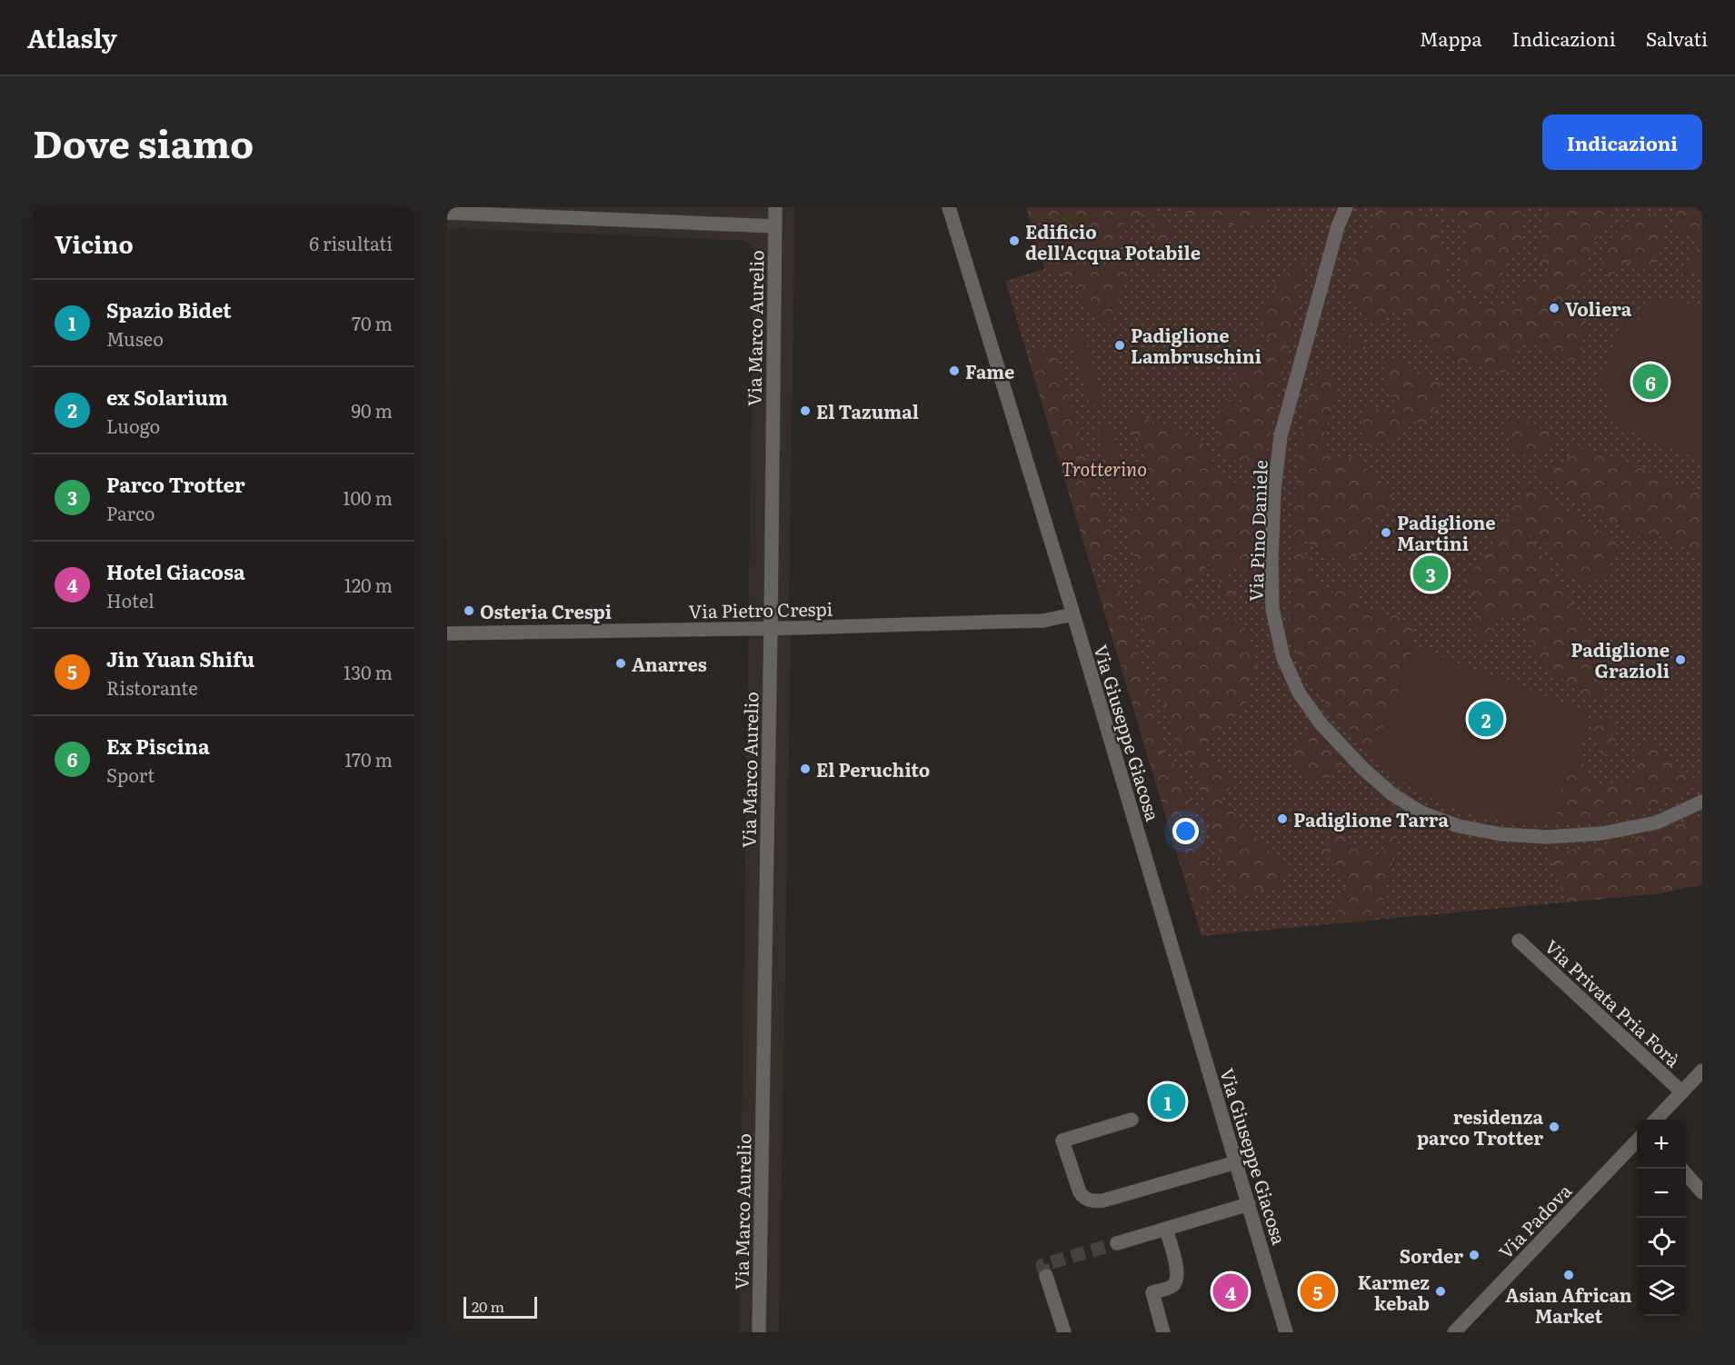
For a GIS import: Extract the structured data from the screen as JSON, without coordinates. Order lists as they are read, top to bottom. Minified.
{"streets":{"street":["Via Marco Aurelio","Via Pino Daniele","Via Pietro Crespi","Via Giuseppe Giacosa","Via Privata Pria Forà","Via Padova"]},"crossings":[["Via Marco Aurelio","Via Pietro Crespi"],["Via Pietro Crespi","Via Giuseppe Giacosa"]],"parks":["Trotterino"],"places":["Edificio dell'Acqua Potabile","Voliera","Padiglione Lambruschini","Fame","El Tazumal","Padiglione Martini","Osteria Crespi","Padiglione Grazioli","Anarres","El Peruchito","Padiglione Tarra","residenza parco Trotter","Sorder","Asian African Market","Karmez kebab"],"scale_bar":"20 m","page":{"header":"Atlasly","nav":["Mappa","Indicazioni","Salvati"],"title":"Dove siamo","buttons":"Indicazioni","heading":["Vicino","6 risultati"],"list":[{"mark":"1","name":"Spazio Bidet","note":"Museo","value":"70 m"},{"mark":"2","name":"ex Solarium","note":"Luogo","value":"90 m"},{"mark":"3","name":"Parco Trotter","note":"Parco","value":"100 m"},{"mark":"4","name":"Hotel Giacosa","note":"Hotel","value":"120 m"},{"mark":"5","name":"Jin Yuan Shifu","note":"Ristorante","value":"130 m"},{"mark":"6","name":"Ex Piscina","note":"Sport","value":"170 m"}],"pins":["6","3","2","1","4","5"],"map_buttons":["+","−"],"scale":"20 m"}}
